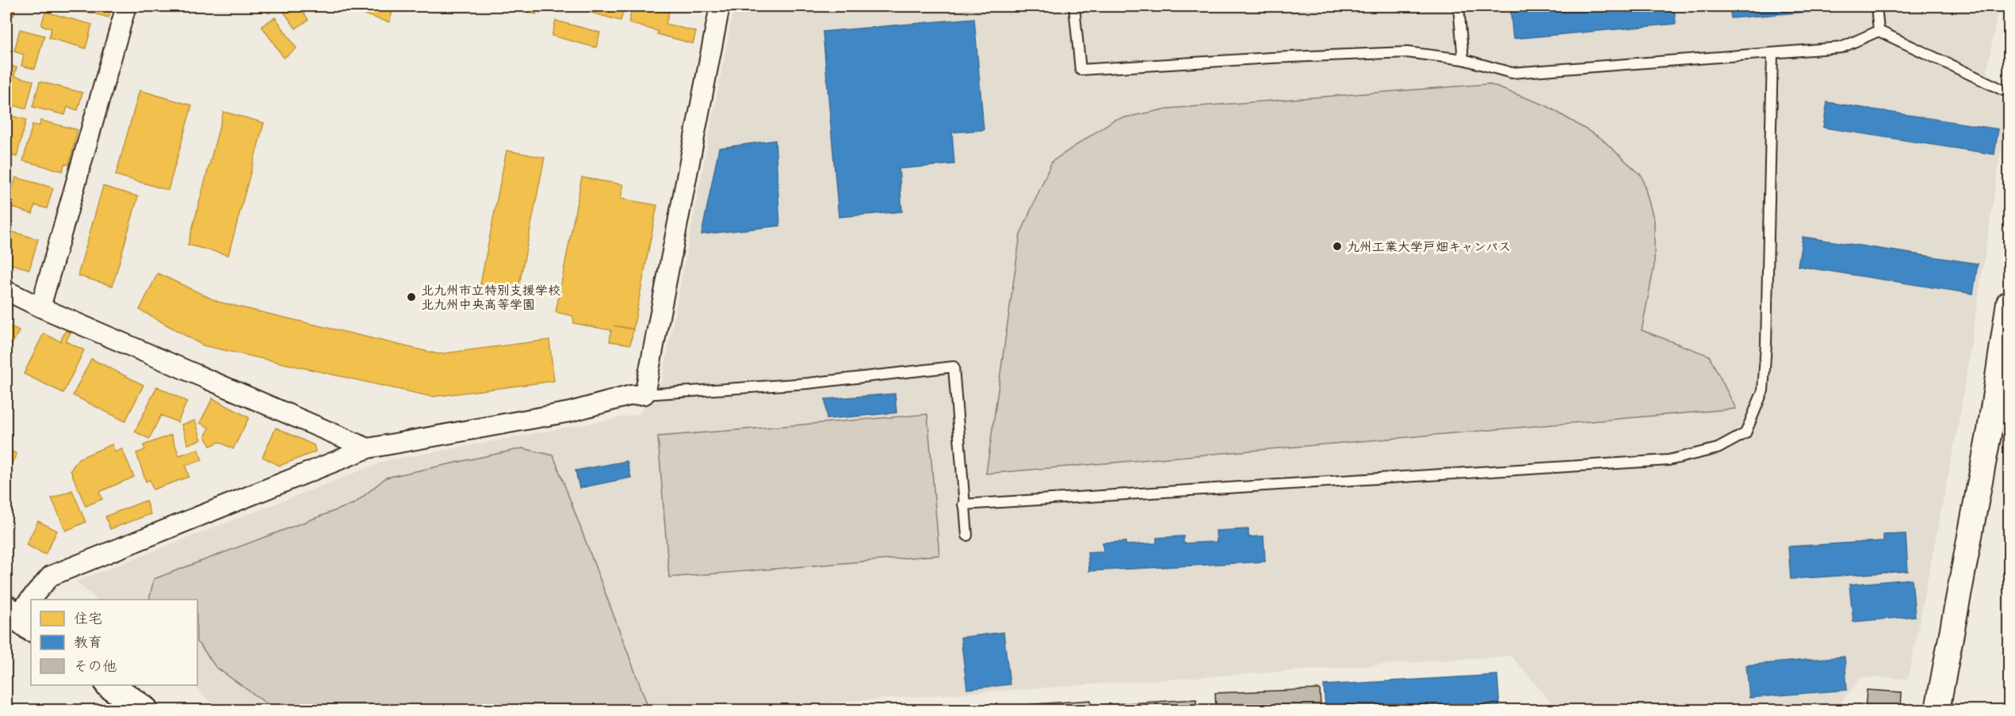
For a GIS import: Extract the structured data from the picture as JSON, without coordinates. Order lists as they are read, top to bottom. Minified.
{"places":["九州工業大学戸畑キャンパス","北九州市立特別支援学校 北九州中央高等学園"],"legend":["住宅","教育","その他"]}
